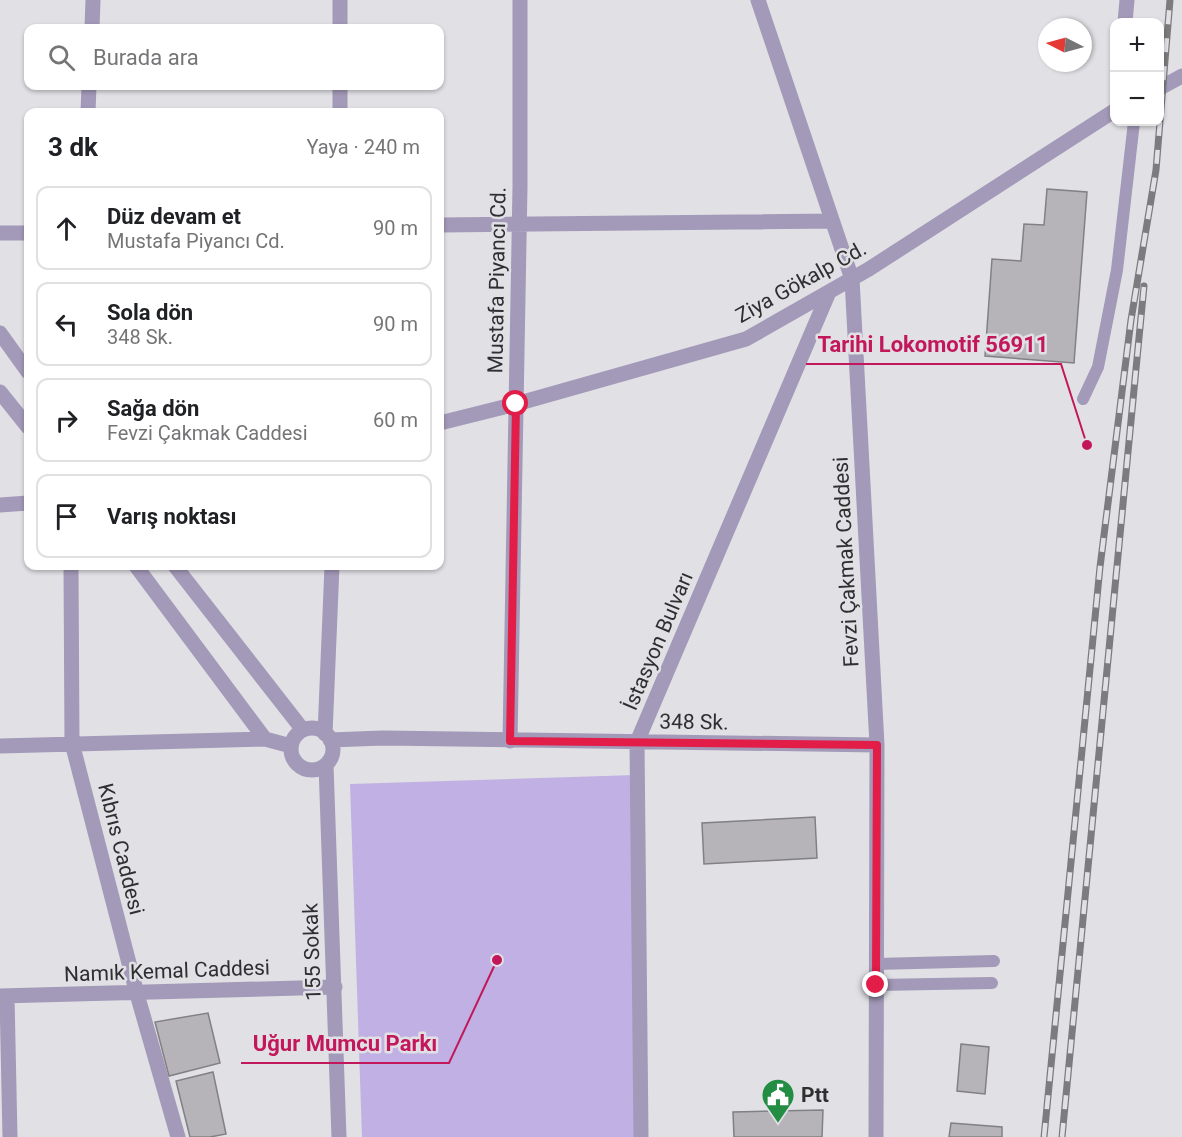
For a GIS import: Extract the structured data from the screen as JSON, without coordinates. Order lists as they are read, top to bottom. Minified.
{"streets":{"street":["Mustafa Piyancı Cd.","Ziya Gökalp Cd.","Fevzi Çakmak Caddesi","İstasyon Bulvarı","348 Sk.","Kıbrıs Caddesi","155 Sokak","Namık Kemal Caddesi"]},"crossings":[["Mustafa Piyancı Cd.","Ziya Gökalp Cd."],["Mustafa Piyancı Cd.","348 Sk."],["Ziya Gökalp Cd.","Fevzi Çakmak Caddesi"],["Ziya Gökalp Cd.","İstasyon Bulvarı"],["Fevzi Çakmak Caddesi","348 Sk."],["İstasyon Bulvarı","348 Sk."],["348 Sk.","155 Sokak"],["Kıbrıs Caddesi","Namık Kemal Caddesi"],["155 Sokak","Namık Kemal Caddesi"]],"places":{"other":["Tarihi Lokomotif 56911","Uğur Mumcu Parkı"],"public building":["Ptt"]},"north":"left","page":{"map_buttons":["+","−"],"search":"Burada ara","heading":["3 dk","Yaya · 240 m"],"list":[["Düz devam et","Mustafa Piyancı Cd.","90 m"],["Sola dön","348 Sk.","90 m"],["Sağa dön","Fevzi Çakmak Caddesi","60 m"],"Varış noktası"]}}
